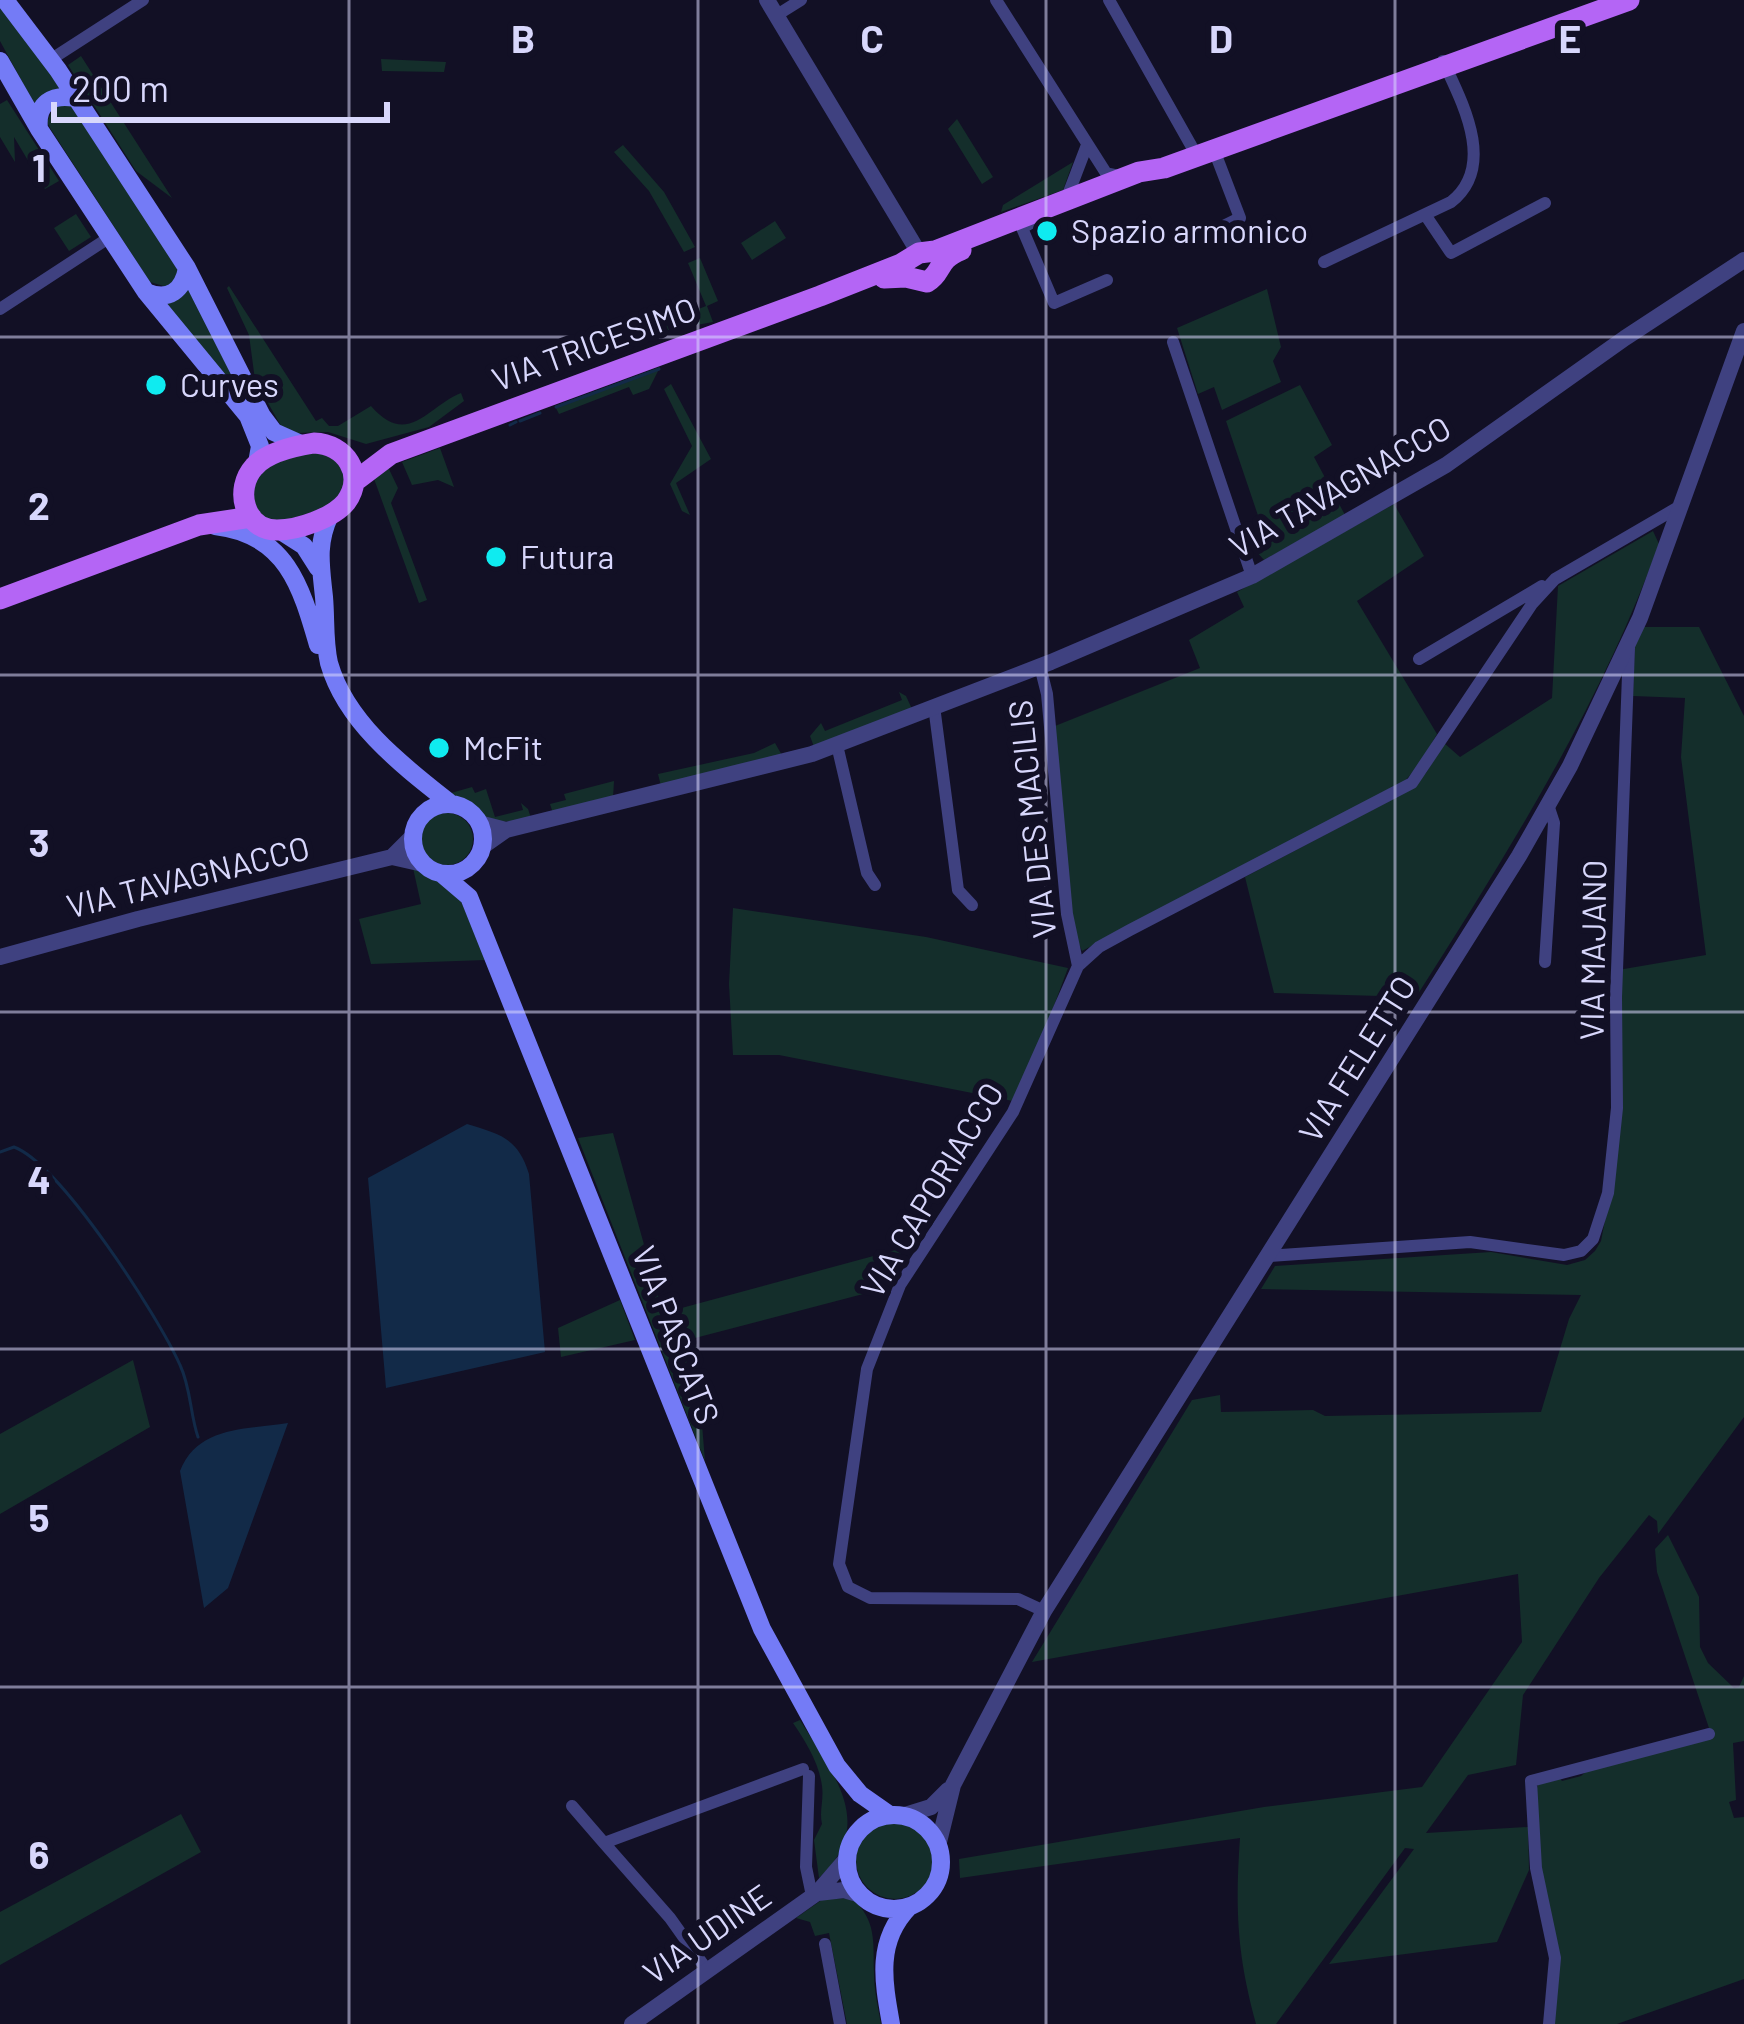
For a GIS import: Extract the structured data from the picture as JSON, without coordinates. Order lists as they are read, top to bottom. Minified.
{"streets":{"main road":["VIA TRICESIMO","VIA PASCATS"],"street":["VIA TAVAGNACCO","VIA DES MACILIS","VIA MAJANO","VIA FELETTO","VIA CAPORIACCO","VIA UDINE"]},"crossings":[["VIA TAVAGNACCO","VIA DES MACILIS"],["VIA TAVAGNACCO","VIA PASCATS"],["VIA DES MACILIS","VIA CAPORIACCO"],["VIA MAJANO","VIA FELETTO"],["VIA FELETTO","VIA CAPORIACCO"],["VIA FELETTO","VIA PASCATS"],["VIA FELETTO","VIA UDINE"],["VIA PASCATS","VIA UDINE"]],"places":["Spazio armonico","Curves","Futura","McFit"],"scale_bar":"200 m","grid":{"columns":["B","C","D","E"],"rows":["1","2","3","4","5","6"]}}
